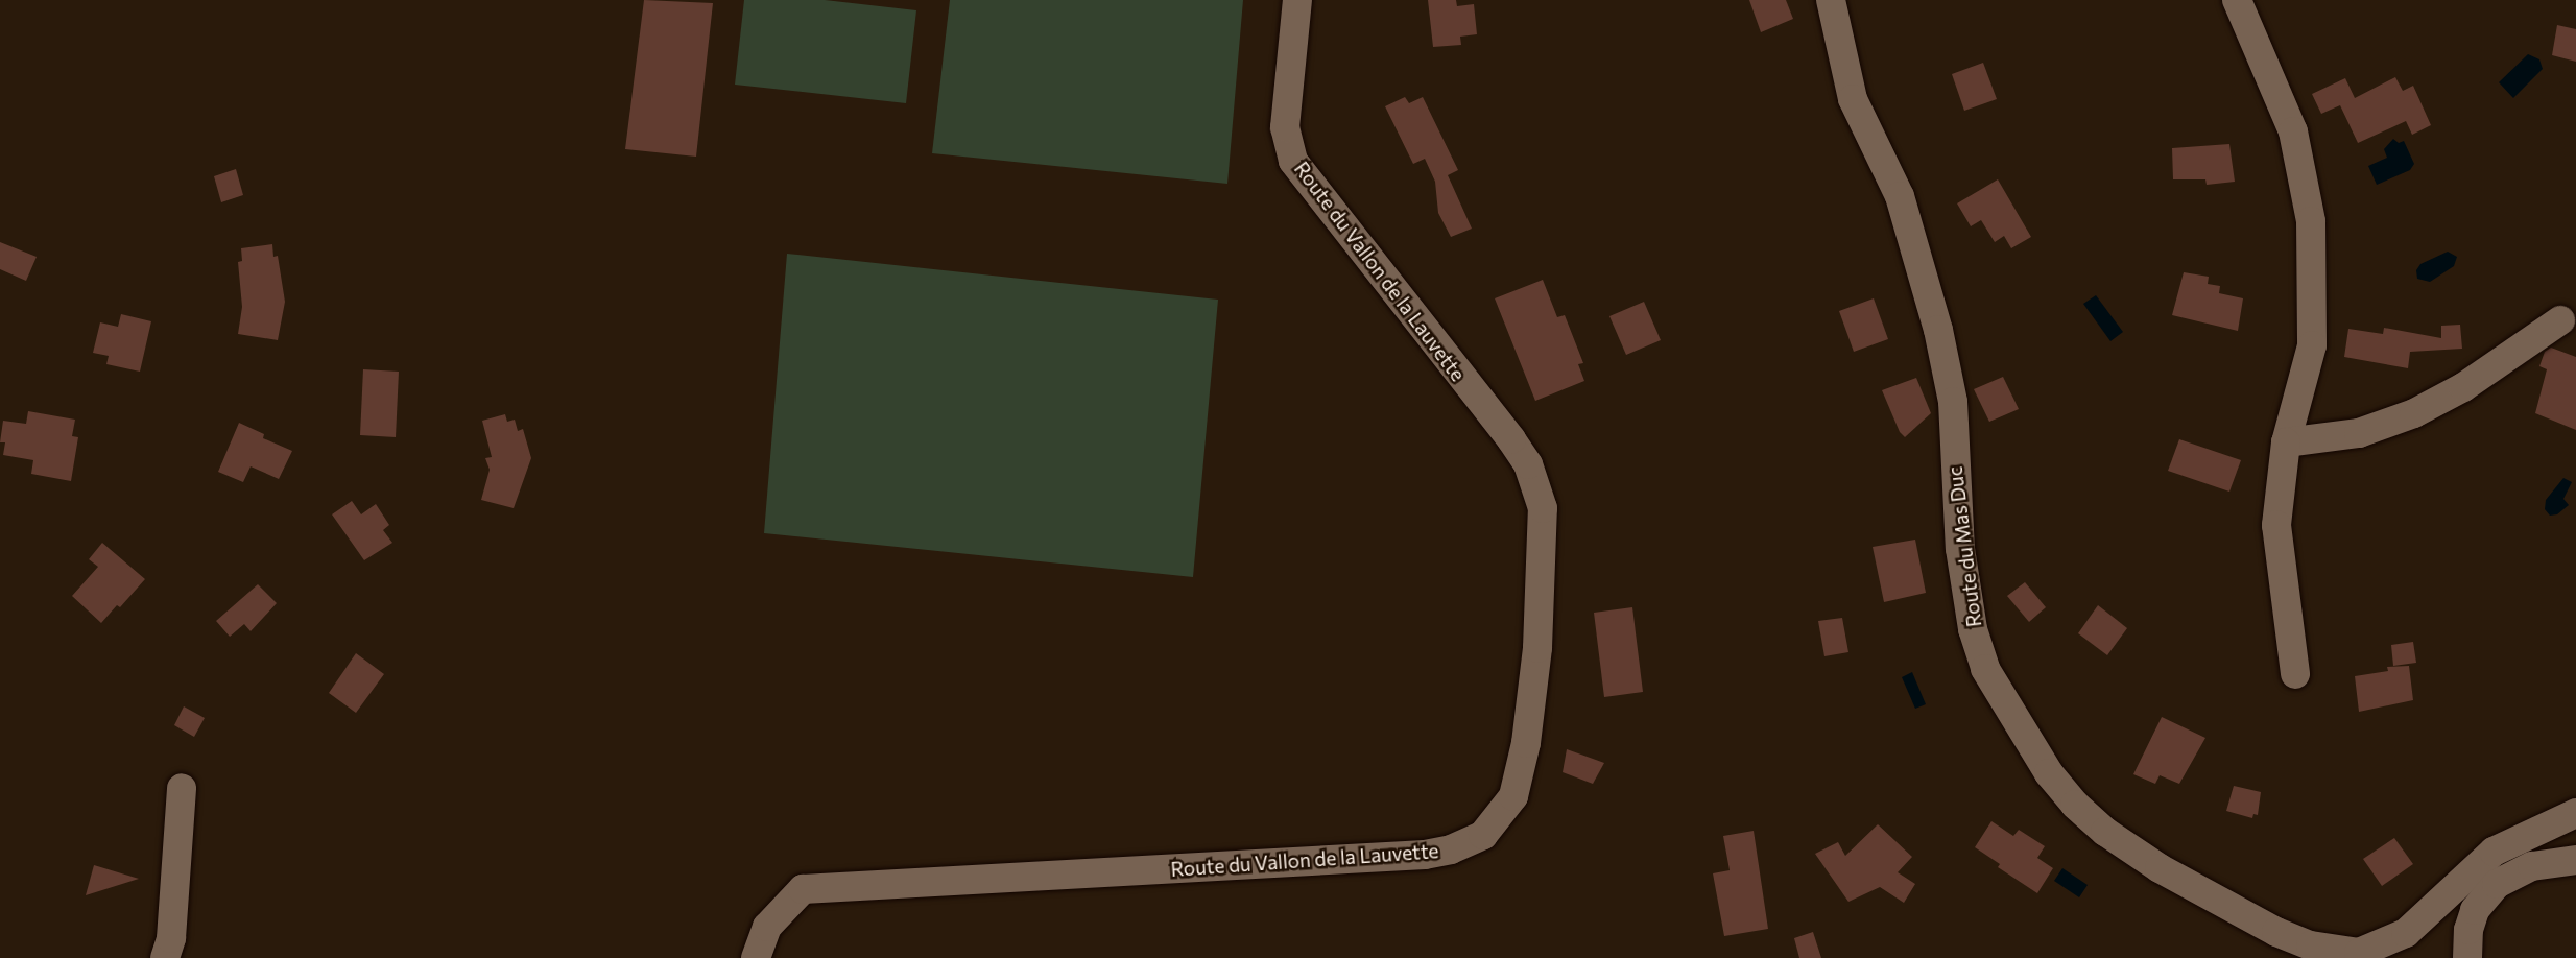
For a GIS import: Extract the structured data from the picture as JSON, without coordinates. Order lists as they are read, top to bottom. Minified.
{"streets":{"street":["Route du Vallon de la Lauvette","Route du Mas Duc"]}}
